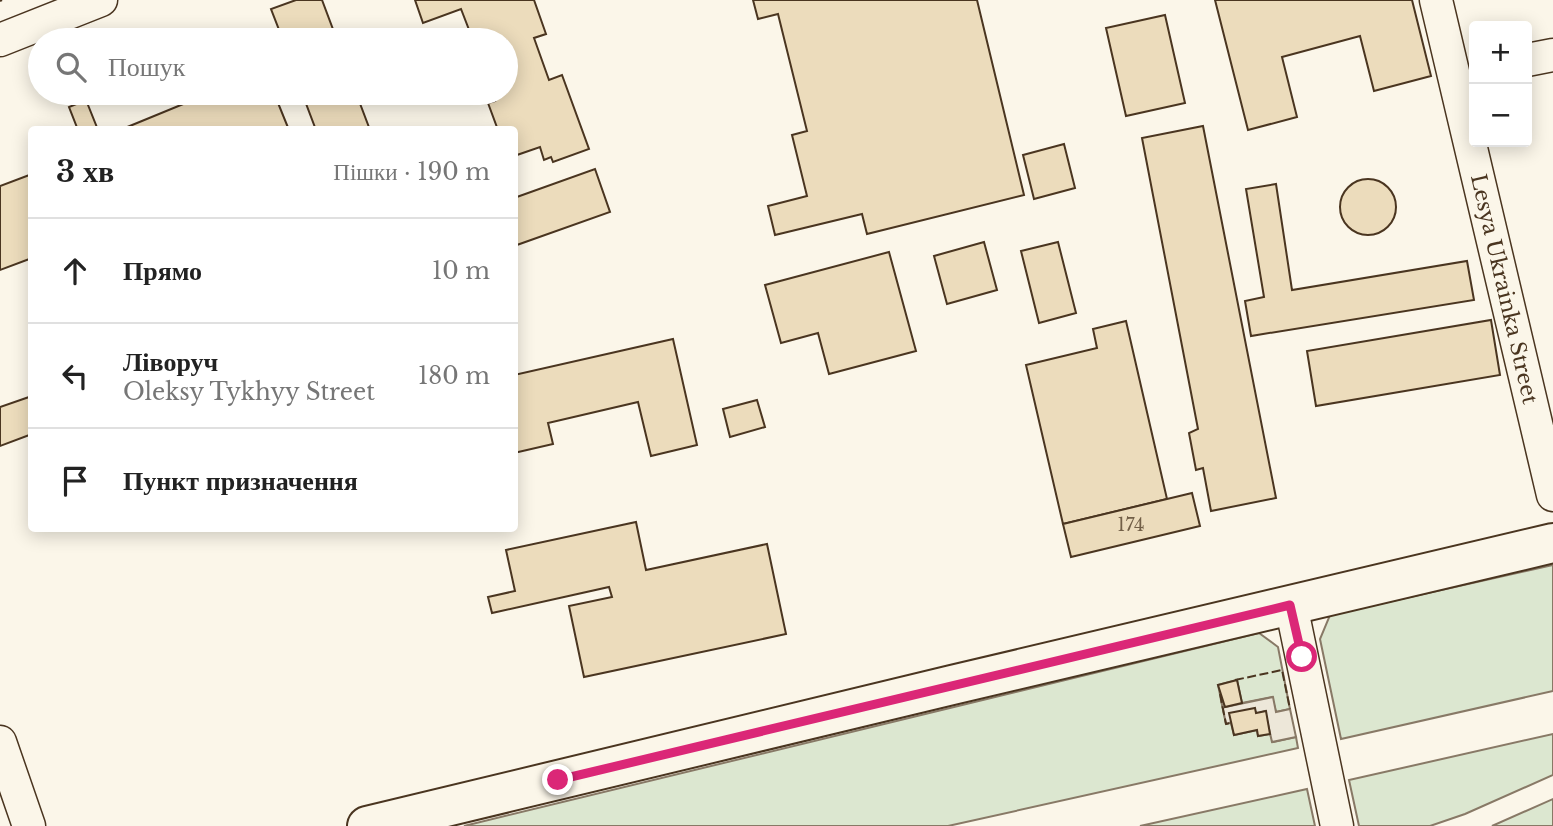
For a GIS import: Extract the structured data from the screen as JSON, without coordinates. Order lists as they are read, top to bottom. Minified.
{"streets":{"street":["Lesya Ukrainka Street"]},"house_numbers":["174"],"page":{"map_buttons":["+","−"],"search":"Пошук","heading":["3 хв","Пішки · 190 m"],"list":[["Прямо","10 m"],["Ліворуч","Oleksy Tykhyy Street","180 m"],"Пункт призначення"]}}
